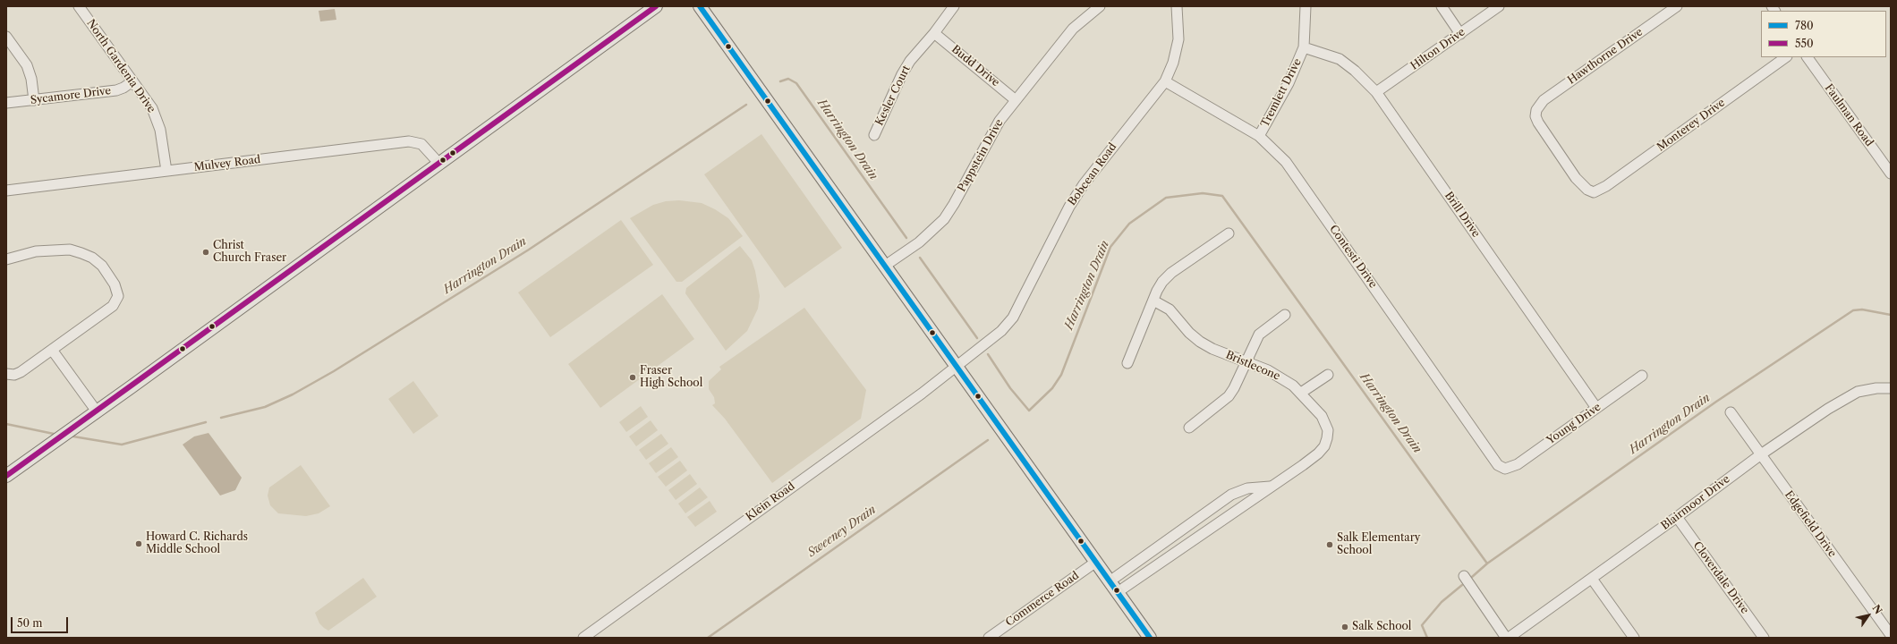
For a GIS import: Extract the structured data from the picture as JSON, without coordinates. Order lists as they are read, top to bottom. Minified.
{"streets":{"street":["Hilton Drive","Hawthorne Drive","North Gardenia Drive","Budd Drive","Tremlett Drive","Sycamore Drive","Kesler Court","Faulman Road","Monterey Drive","Pappstein Drive","Mulvey Road","Bobcean Road","Brill Drive","Contesti Drive","Bristlecone","Young Drive","Klein Road","Blairmoor Drive","Edgefield Drive","Cloverdale Drive","Commerce Road"]},"crossings":[["Hilton Drive","Brill Drive"],["Hawthorne Drive","Monterey Drive"],["North Gardenia Drive","Sycamore Drive"],["North Gardenia Drive","Mulvey Road"],["Budd Drive","Kesler Court"],["Budd Drive","Pappstein Drive"],["Tremlett Drive","Brill Drive"],["Tremlett Drive","Contesti Drive"],["Bobcean Road","Contesti Drive"],["Bobcean Road","Klein Road"],["Brill Drive","Young Drive"],["Contesti Drive","Young Drive"],["Blairmoor Drive","Edgefield Drive"],["Blairmoor Drive","Cloverdale Drive"]],"water":["Harrington Drain","Sweeney Drain"],"places":["Christ Church Fraser","Fraser High School","Howard C. Richards Middle School","Salk Elementary School","Salk School"],"lines":["transit line 780","transit line 550"],"legend":["780","550"],"scale_bar":"50 m","north":"top right"}
